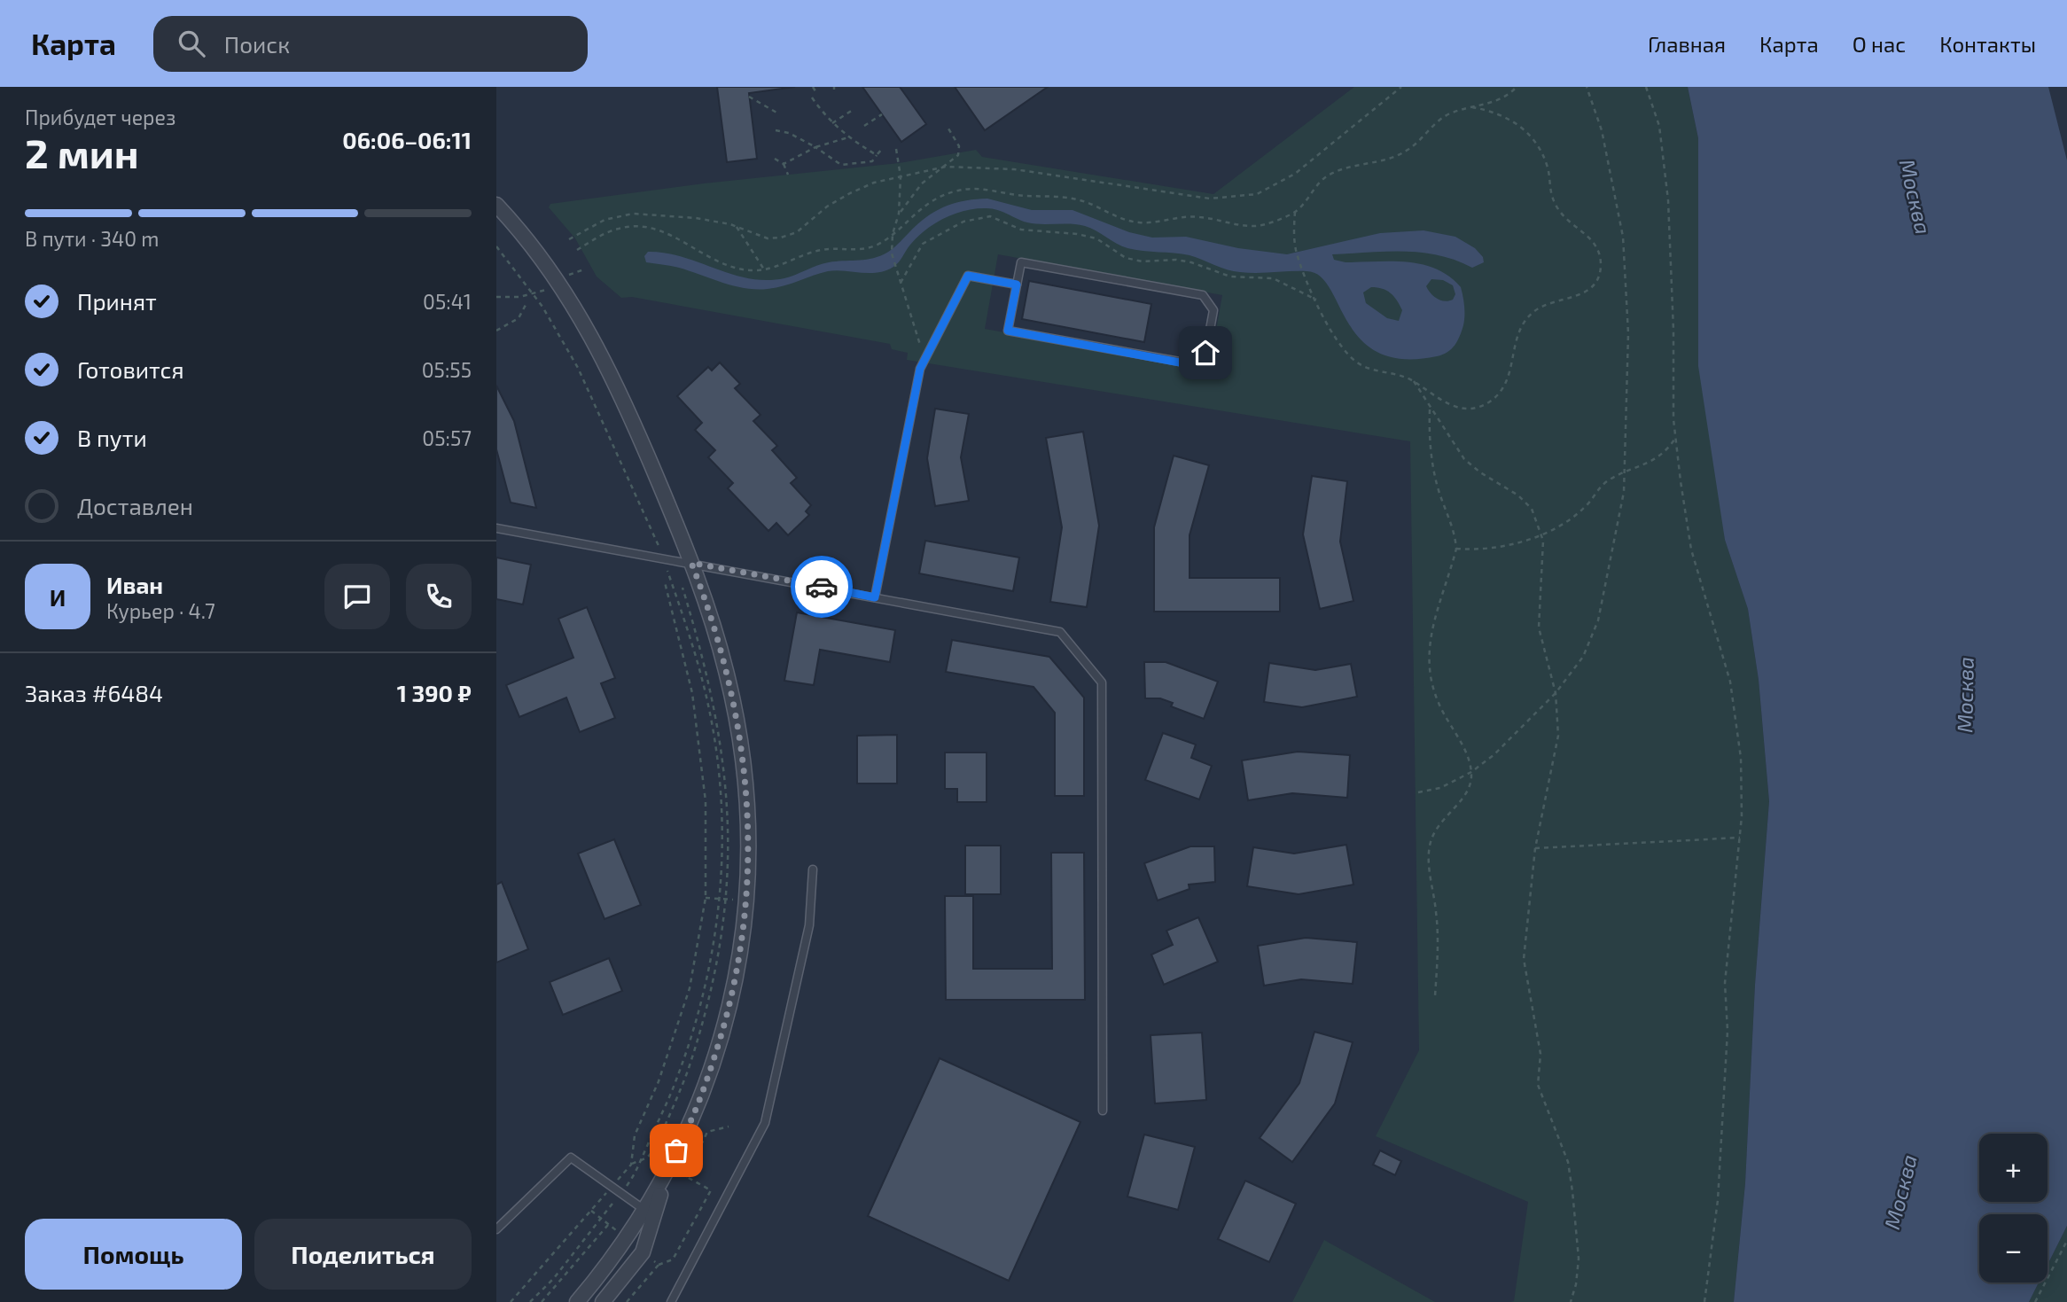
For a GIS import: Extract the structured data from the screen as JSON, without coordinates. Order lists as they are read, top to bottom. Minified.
{"water":["Москва"],"page":{"header":"Карта","search":"Поиск","nav":["Главная","Карта","О нас","Контакты"],"heading":["2 мин","Прибудет через","06:06–06:11"],"panel":["Иван","Курьер · 4.7","Заказ #6484","1 390 ₽"],"bar":"В пути · 340 m","list":[["Принят","05:41"],["Готовится","05:55"],["В пути","05:57"],"Доставлен"],"round":"И","map_buttons":["+","−"],"buttons":["Помощь","Поделиться"]}}
